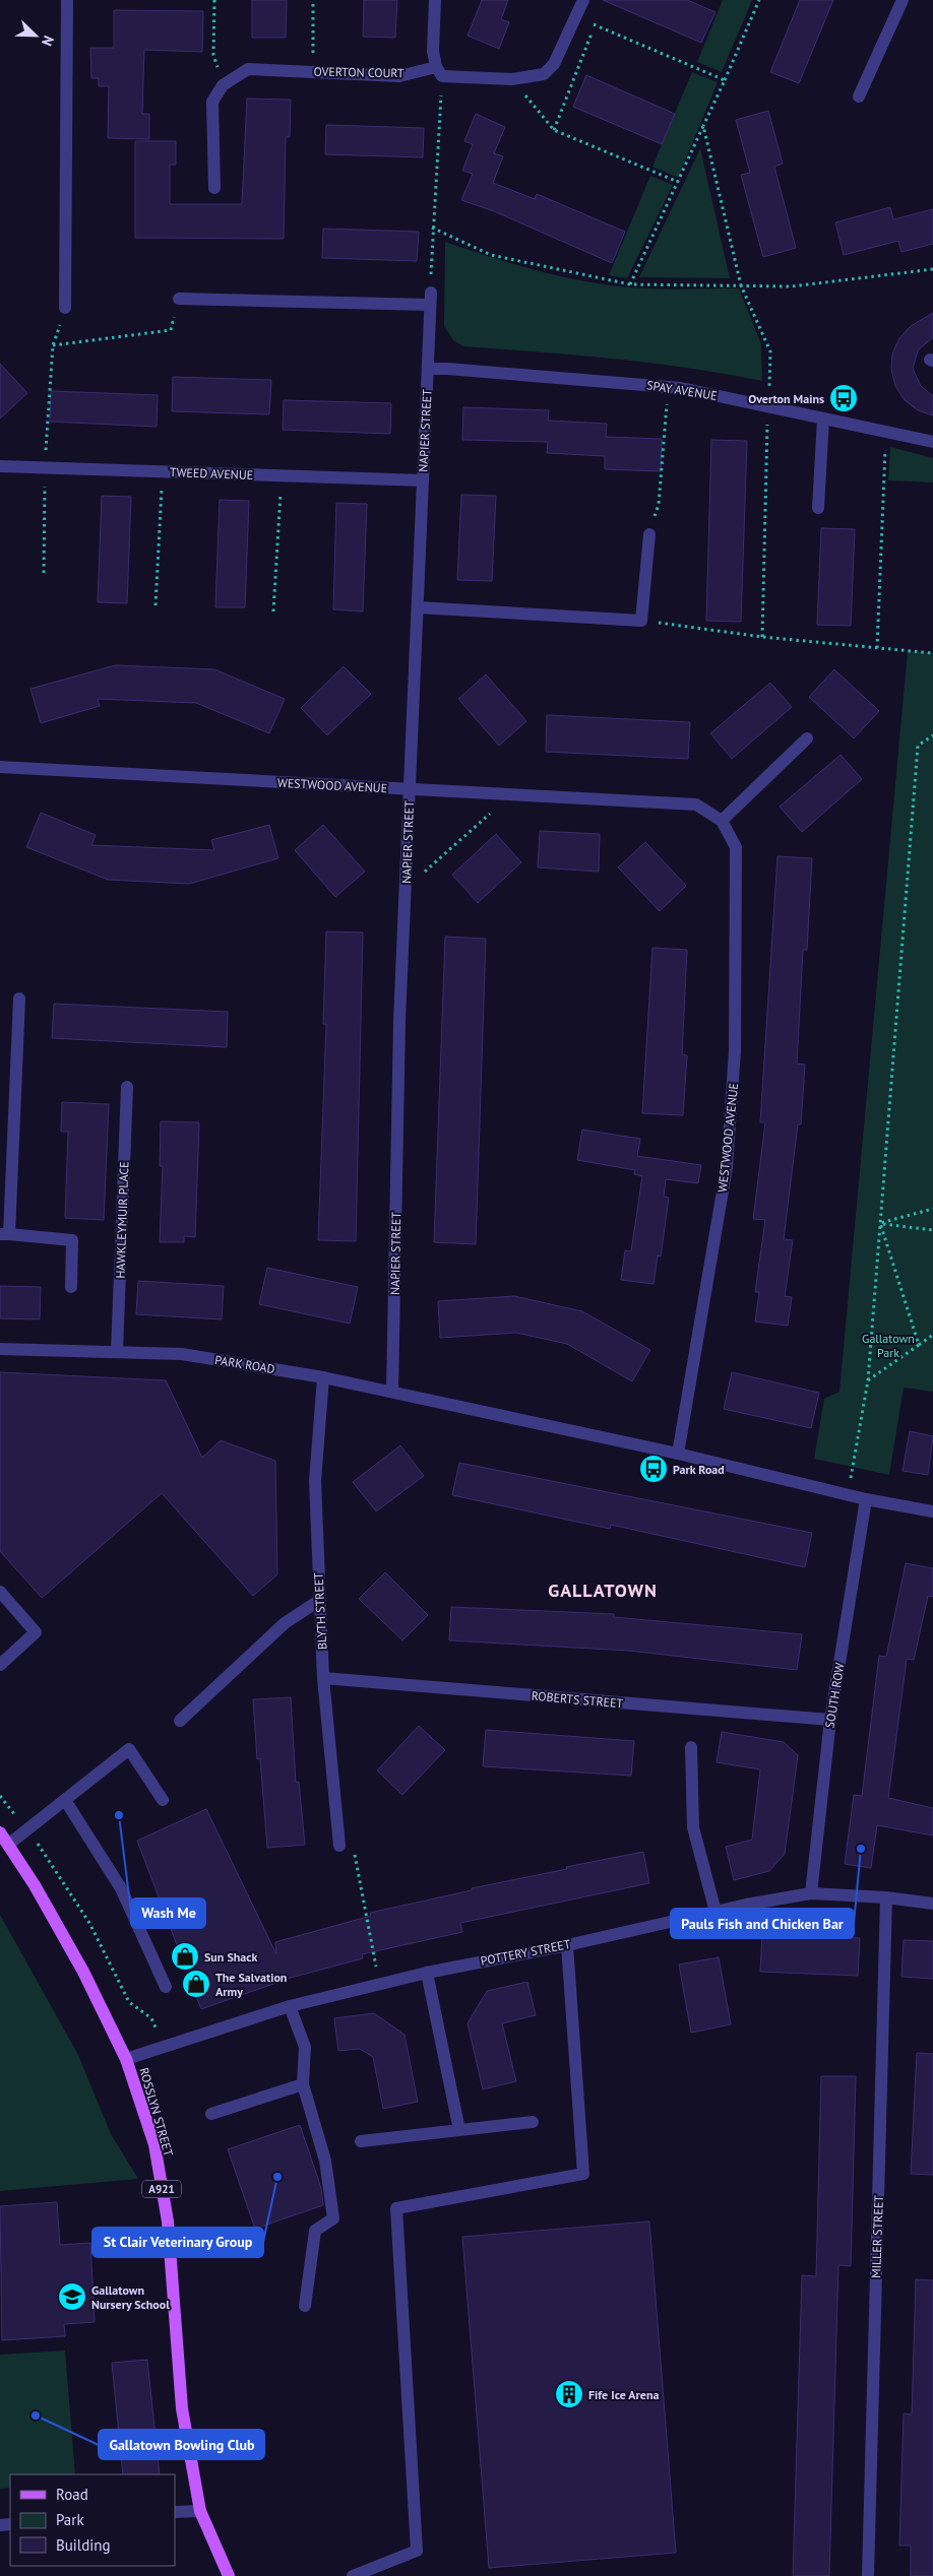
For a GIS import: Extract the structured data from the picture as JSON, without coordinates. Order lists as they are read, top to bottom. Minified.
{"streets":{"main road":["ROSSLYN STREET","A921"],"street":["OVERTON COURT","SPAY AVENUE","NAPIER STREET","TWEED AVENUE","WESTWOOD AVENUE","HAWKLEYMUIR PLACE","PARK ROAD","BLYTH STREET","SOUTH ROW","ROBERTS STREET","POTTERY STREET","MILLER STREET"]},"crossings":[["SPAY AVENUE","NAPIER STREET"],["NAPIER STREET","TWEED AVENUE"],["NAPIER STREET","WESTWOOD AVENUE"],["NAPIER STREET","PARK ROAD"],["WESTWOOD AVENUE","PARK ROAD"],["HAWKLEYMUIR PLACE","PARK ROAD"],["PARK ROAD","BLYTH STREET"],["PARK ROAD","SOUTH ROW"],["BLYTH STREET","ROBERTS STREET"],["SOUTH ROW","ROBERTS STREET"],["SOUTH ROW","POTTERY STREET"],["POTTERY STREET","ROSSLYN STREET"],["POTTERY STREET","MILLER STREET"]],"districts":["GALLATOWN"],"parks":["Gallatown Park"],"places":{"bus stop":["Overton Mains","Park Road"],"other":["Wash Me","Pauls Fish and Chicken Bar","St Clair Veterinary Group","Gallatown Bowling Club"],"shop":["Sun Shack","The Salvation Army"],"school or university":["Gallatown Nursery School"],"building":["Fife Ice Arena"]},"legend":["Road","Park","Building"],"north":"bottom right"}
